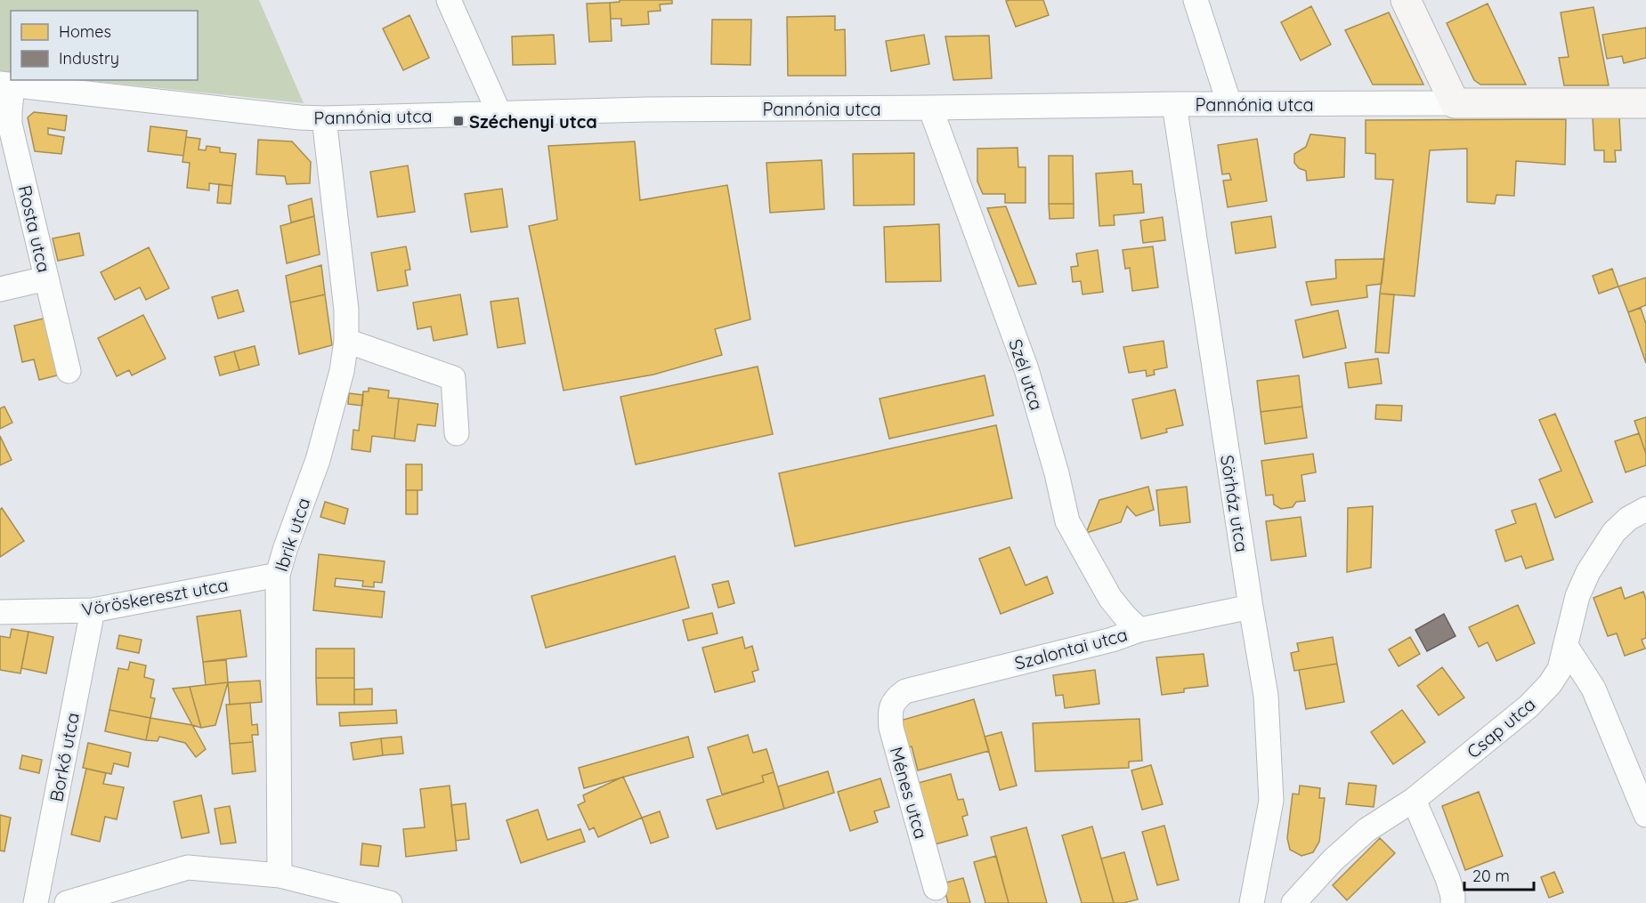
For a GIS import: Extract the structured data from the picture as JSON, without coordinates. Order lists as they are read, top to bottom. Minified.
{"streets":{"street":["Pannónia utca","Rosta utca","Szél utca","Sörház utca","Ibrik utca","Vöröskereszt utca","Szalontai utca","Csap utca","Borkő utca","Ménes utca"]},"crossings":[["Pannónia utca","Rosta utca"],["Pannónia utca","Szél utca"],["Pannónia utca","Sörház utca"],["Pannónia utca","Ibrik utca"],["Szél utca","Szalontai utca"],["Sörház utca","Szalontai utca"],["Ibrik utca","Vöröskereszt utca"],["Vöröskereszt utca","Borkő utca"],["Szalontai utca","Ménes utca"]],"places":{"transit":["Széchenyi utca"]},"legend":["Homes","Industry"],"scale_bar":"20 m"}
